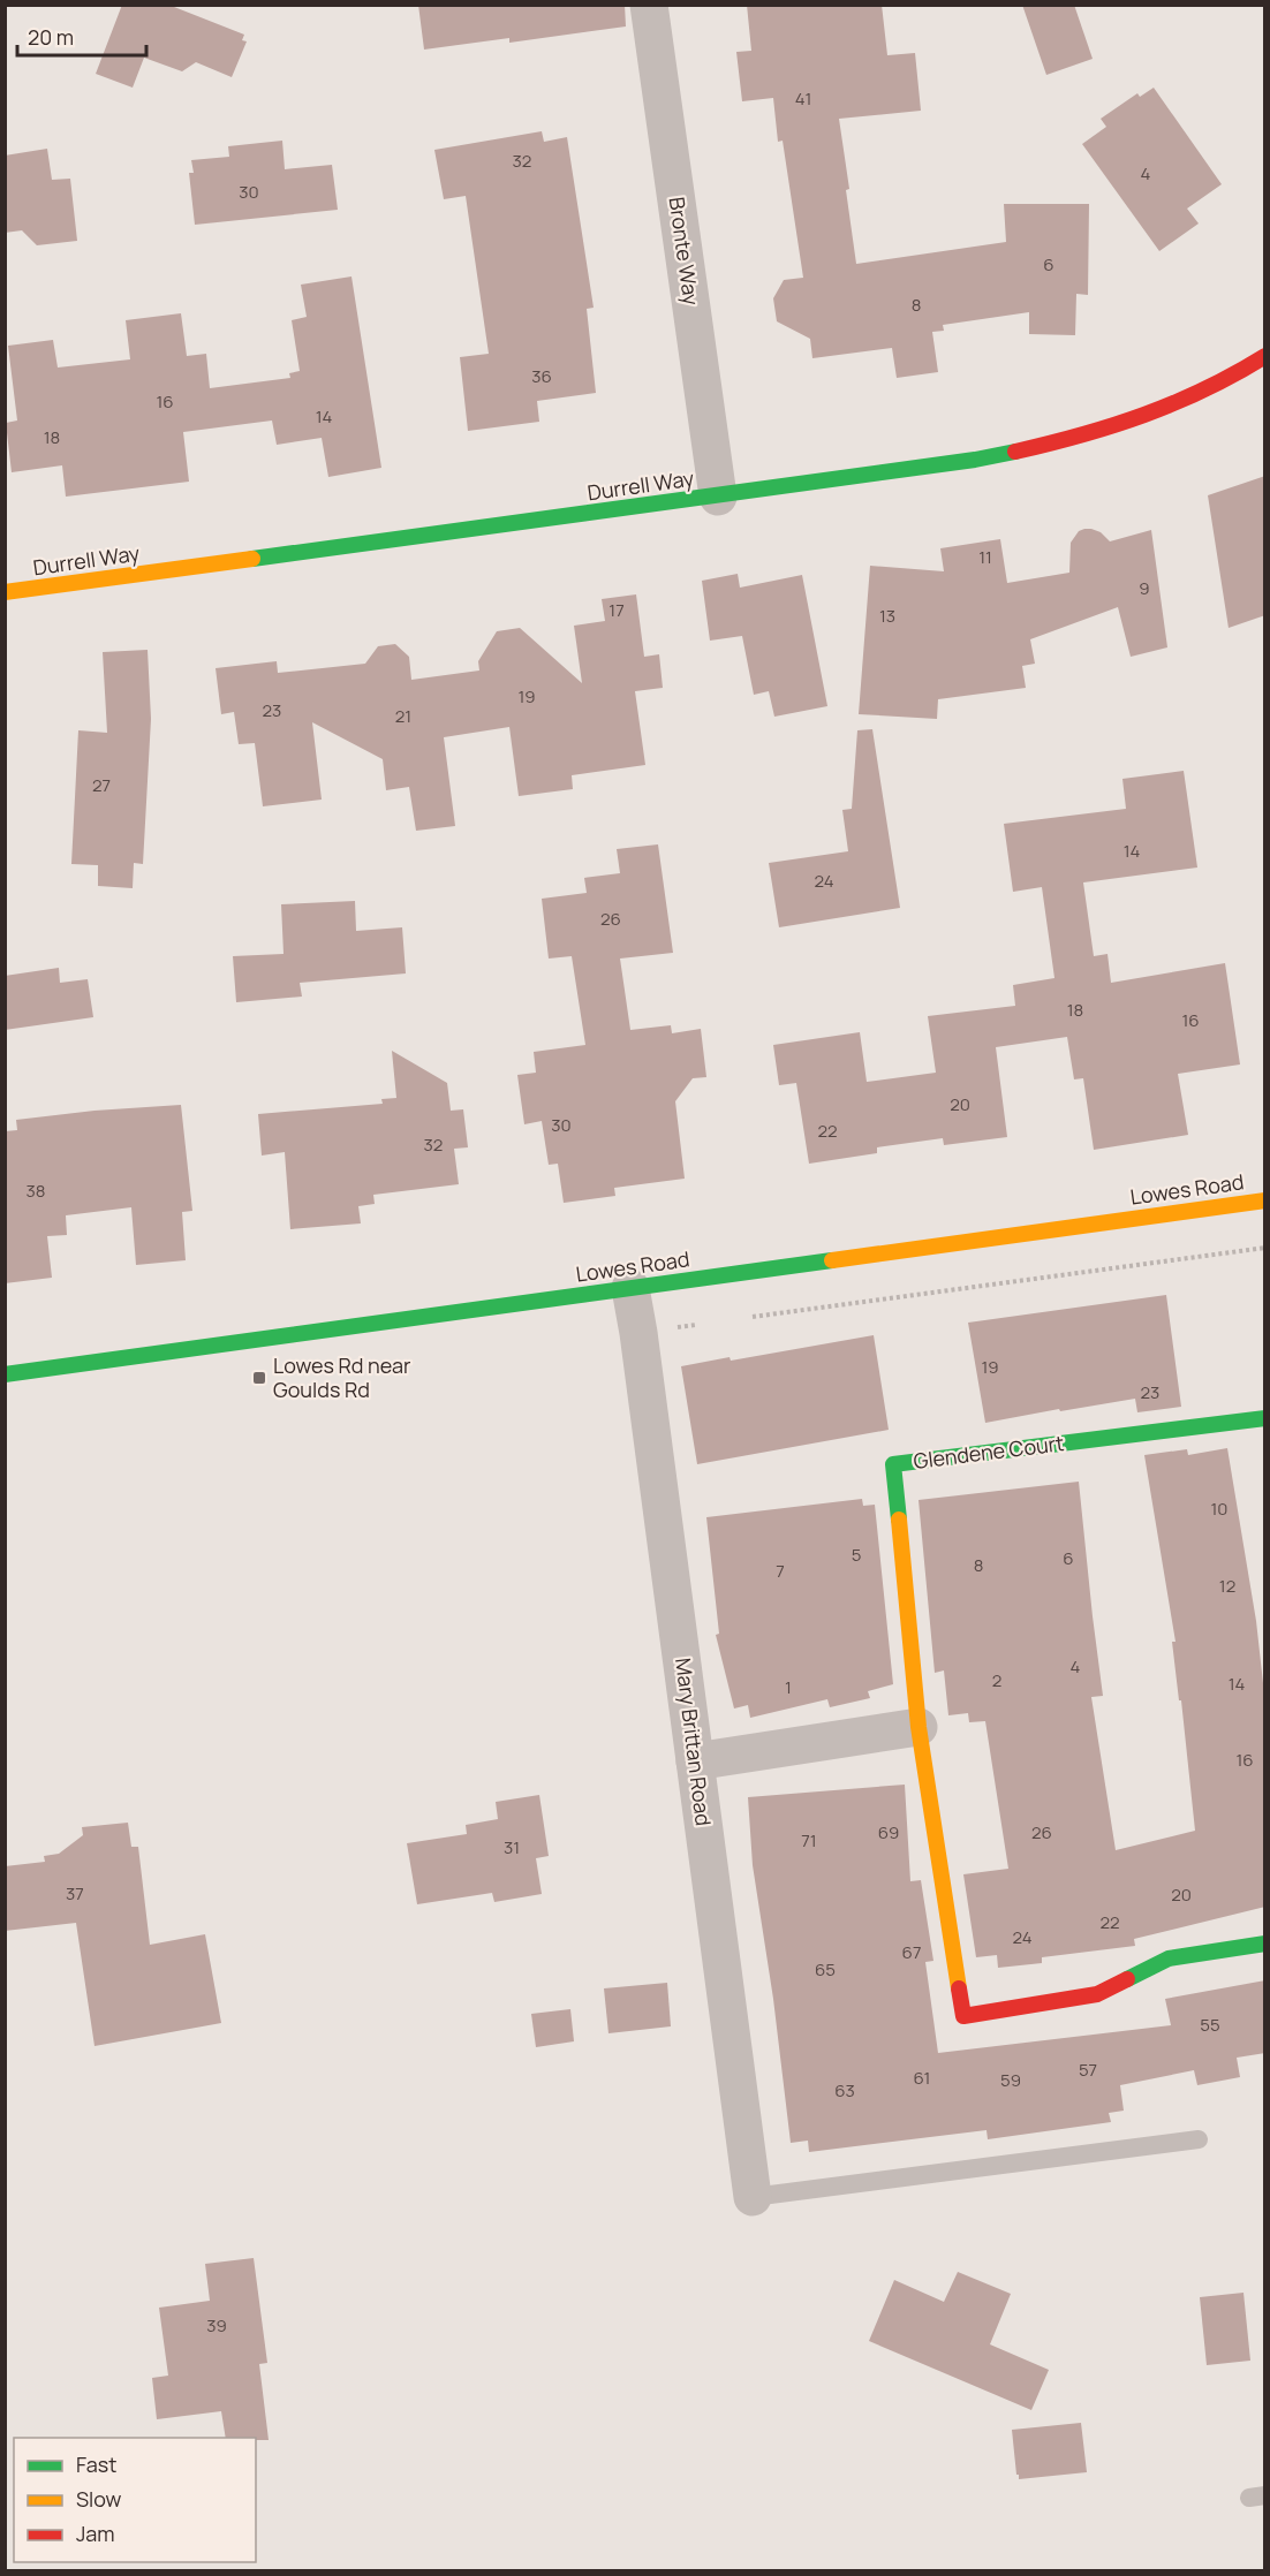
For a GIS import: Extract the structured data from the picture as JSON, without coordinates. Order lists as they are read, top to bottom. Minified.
{"streets":{"street":["Bronte Way","Durrell Way","Lowes Road","Glendene Court","Mary Brittan Road"]},"crossings":[["Bronte Way","Durrell Way"],["Lowes Road","Mary Brittan Road"]],"places":{"transit":["Lowes Rd near Goulds Rd"]},"house_numbers":["41","32","4","30","6","8","36","16","14","18","11","9","17","13","19","23","21","27","14","24","26","18","16","20","30","22","32","38","19","23","10","5","6","8","7","12","4","2","14","1","16","69","26","71","31","37","20","22","24","67","65","55","57","61","59","63","39"],"legend":["Fast","Slow","Jam"],"scale_bar":"20 m"}
